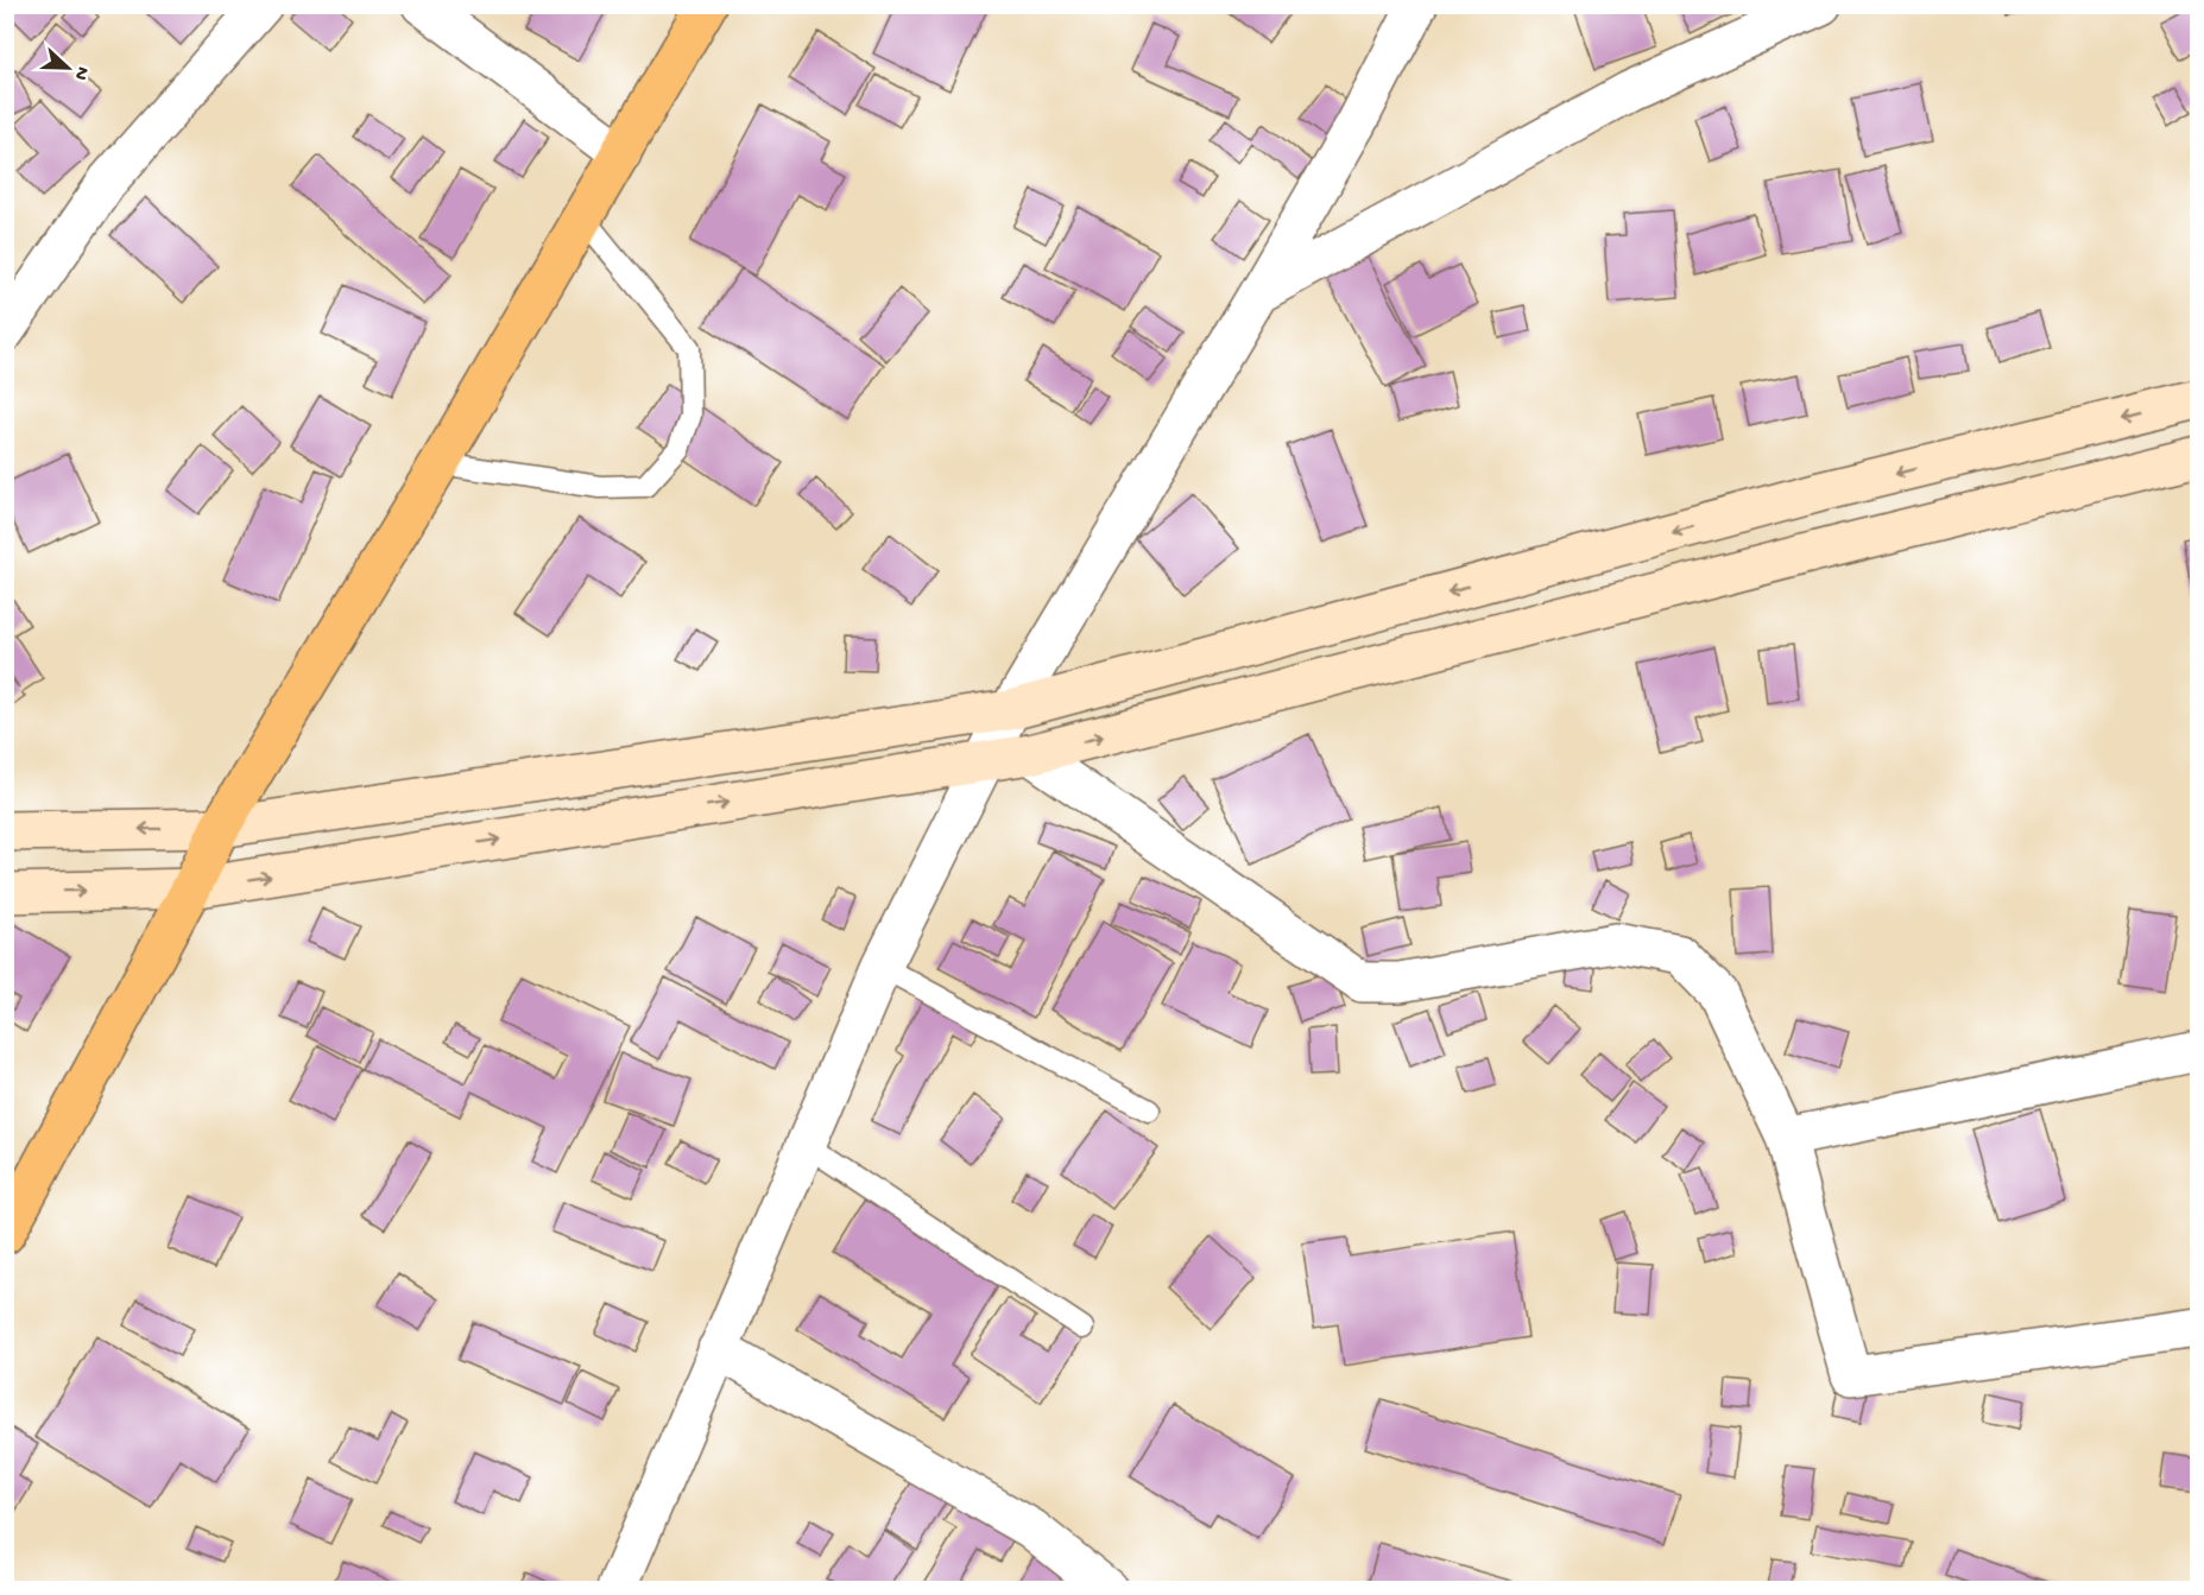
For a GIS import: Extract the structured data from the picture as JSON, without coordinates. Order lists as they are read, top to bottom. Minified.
{"north":"right"}
